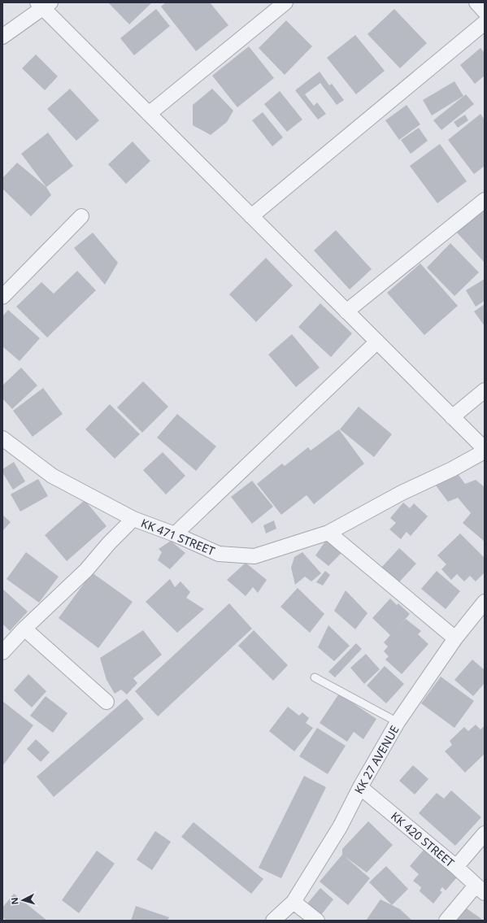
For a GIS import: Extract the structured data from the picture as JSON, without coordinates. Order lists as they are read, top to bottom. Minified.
{"streets":{"street":["KK 471 STREET","KK 27 AVENUE","KK 420 STREET"]},"crossings":[["KK 27 AVENUE","KK 420 STREET"]],"north":"left"}
